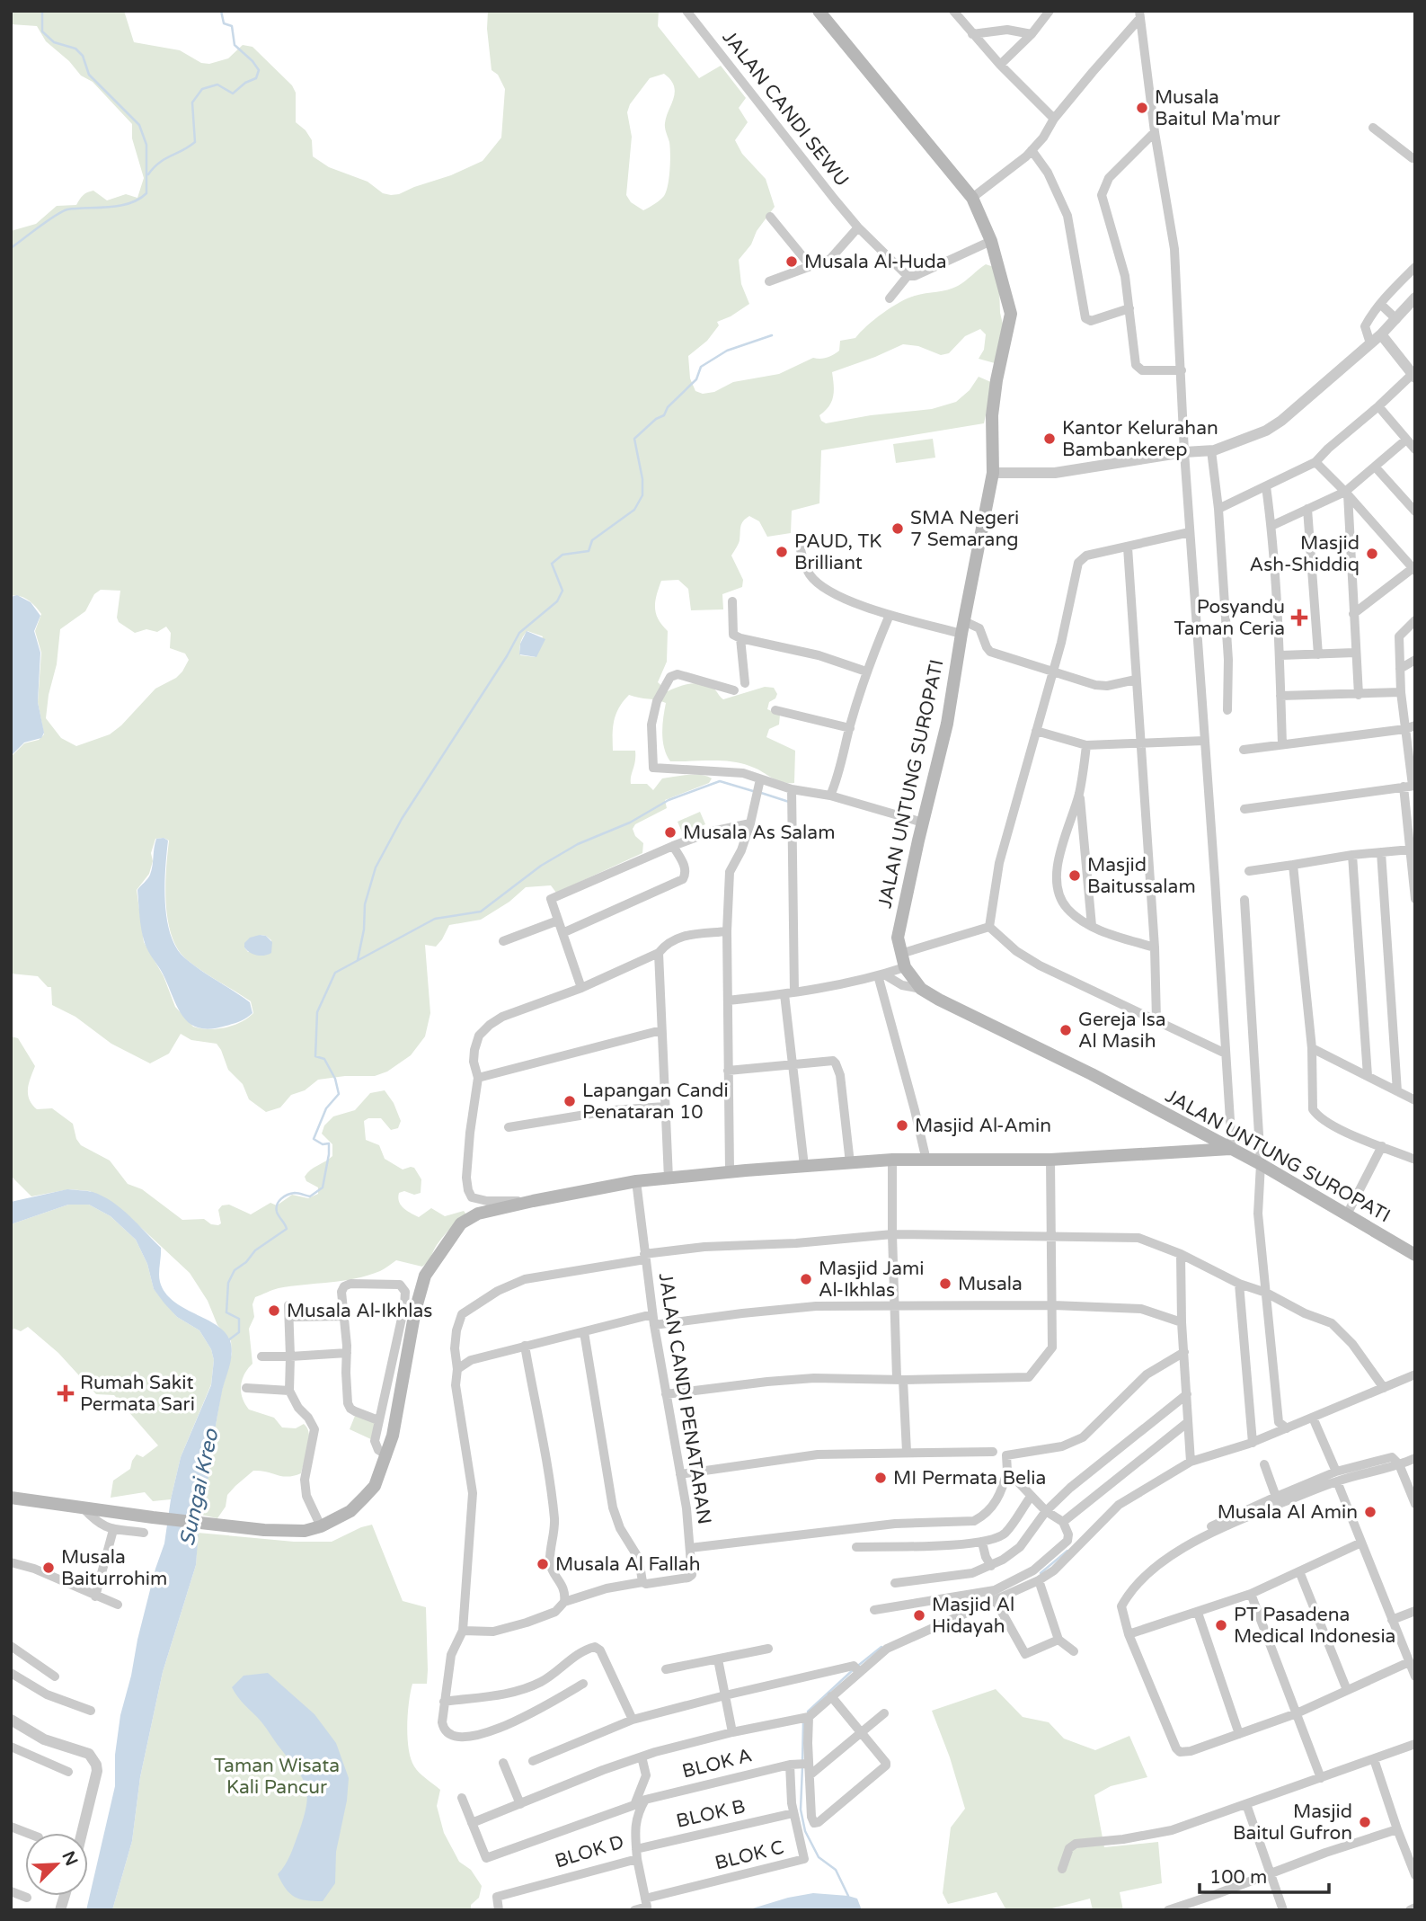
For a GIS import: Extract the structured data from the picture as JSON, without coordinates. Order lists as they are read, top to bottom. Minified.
{"streets":{"main road":["JALAN UNTUNG SUROPATI"],"street":["JALAN CANDI SEWU","JALAN CANDI PENATARAN","BLOK A","BLOK B","BLOK D","BLOK C"]},"crossings":[["BLOK A","BLOK D"],["BLOK A","BLOK C"],["BLOK B","BLOK D"],["BLOK B","BLOK C"]],"water":["Sungai Kreo"],"parks":["Taman Wisata Kali Pancur"],"places":{"other":["Musala Baitul Ma'mur","Musala Al-Huda","Kantor Kelurahan Bambankerep","SMA Negeri 7 Semarang","PAUD, TK Brilliant","Masjid Ash-Shiddiq","Musala As Salam","Masjid Baitussalam","Gereja Isa Al Masih","Lapangan Candi Penataran 10","Masjid Al-Amin","Masjid Jami Al-Ikhlas","Musala","Musala Al-Ikhlas","MI Permata Belia","Musala Al Amin","Musala Al Fallah","Musala Baiturrohim","Masjid Al Hidayah","PT Pasadena Medical Indonesia","Masjid Baitul Gufron"],"health":["Posyandu Taman Ceria","Rumah Sakit Permata Sari"]},"scale_bar":"100 m","north":"top right"}
